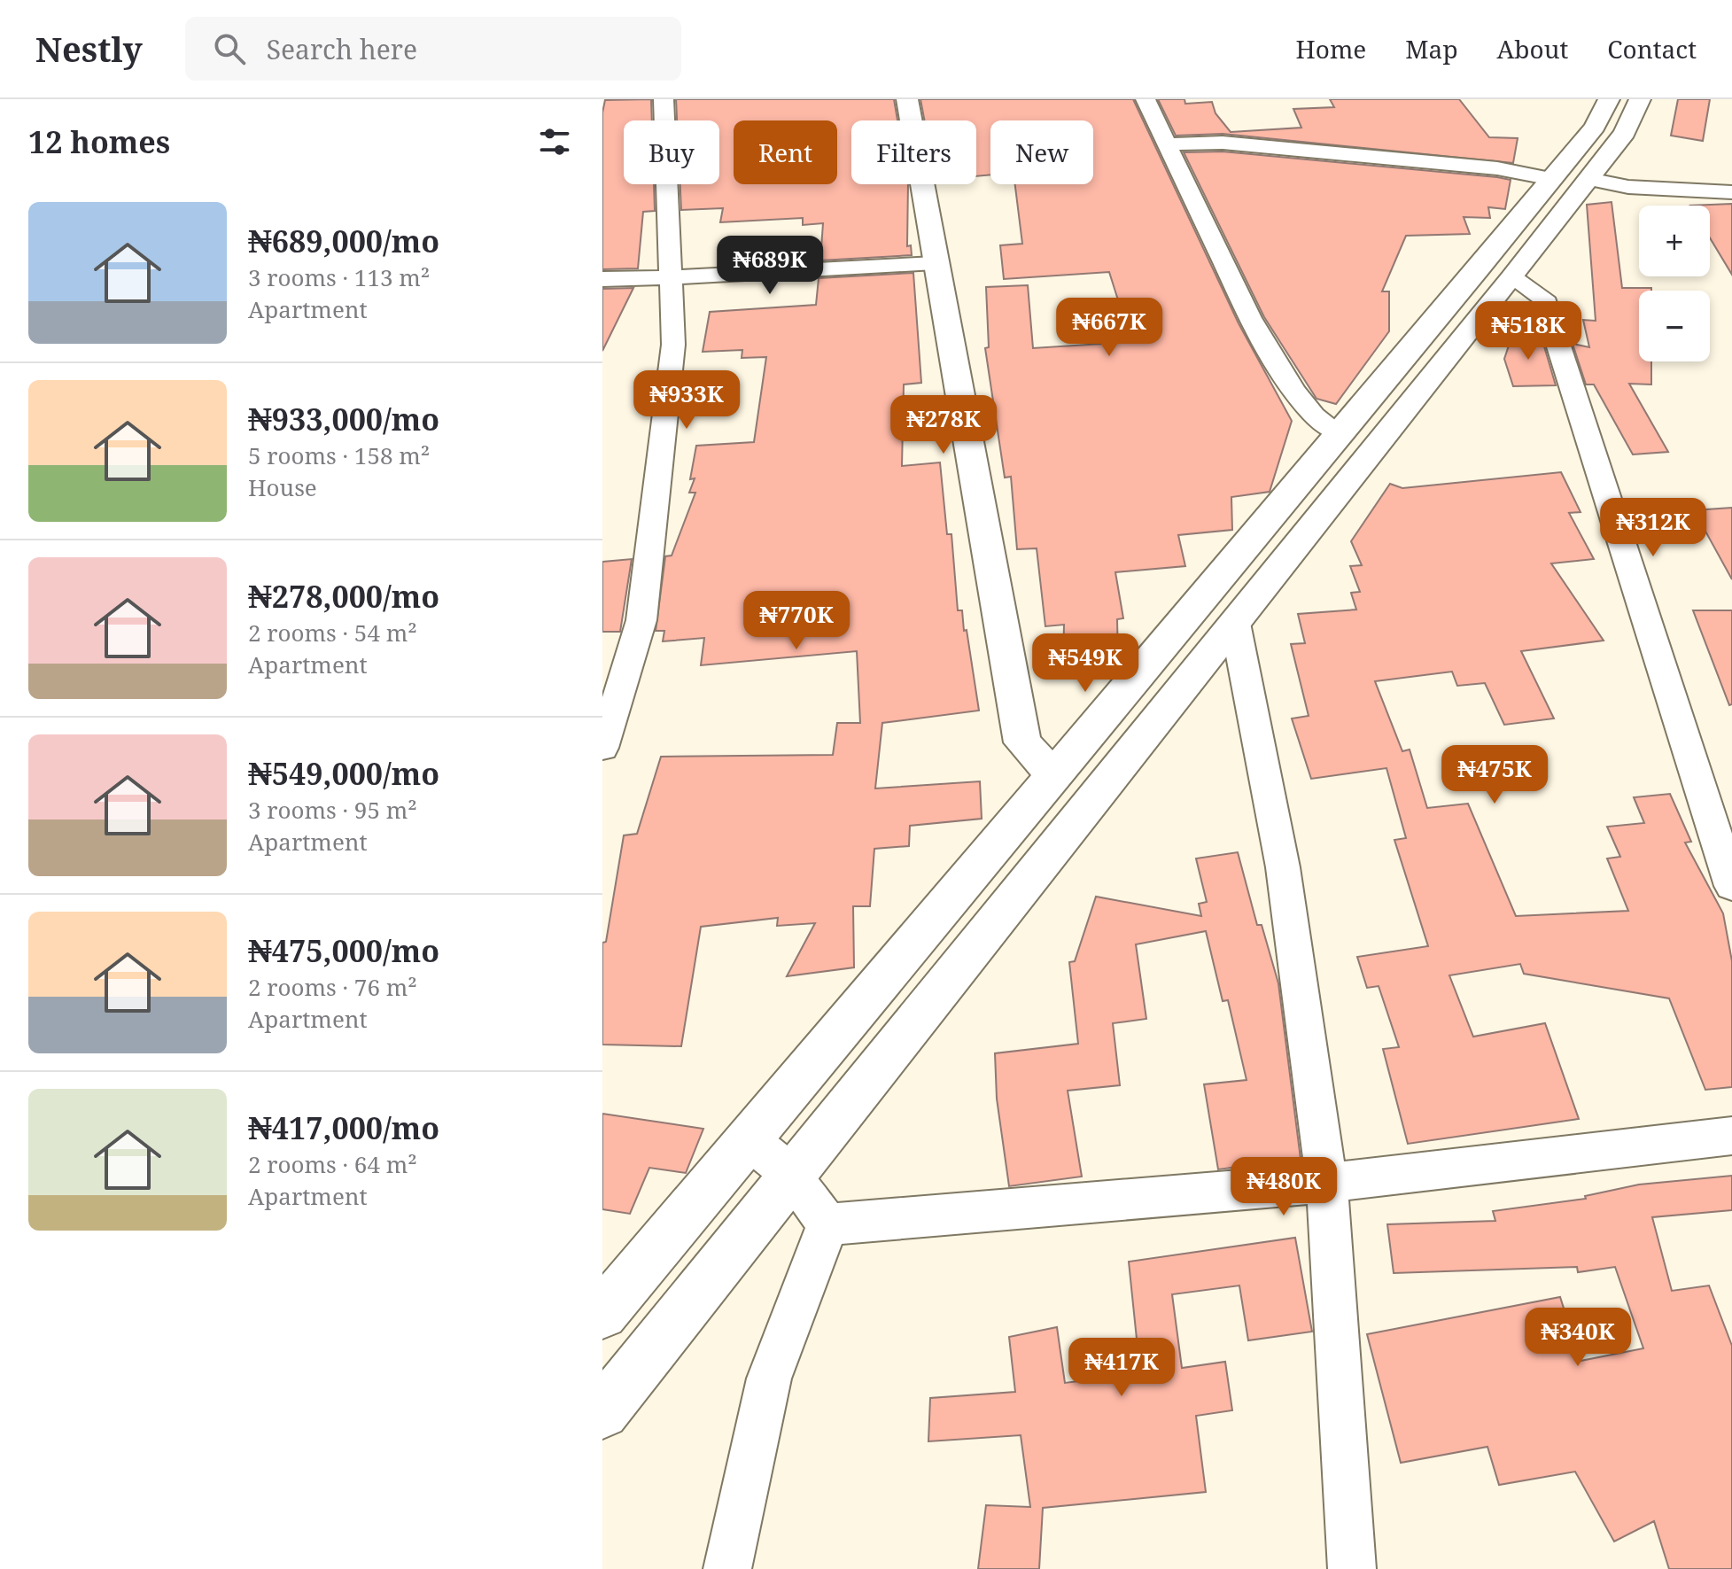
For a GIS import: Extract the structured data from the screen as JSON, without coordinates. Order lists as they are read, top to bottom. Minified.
{"page":{"header":"Nestly","search":"Search here","nav":["Home","Map","About","Contact"],"heading":"12 homes","chip":["Buy","Rent","Filters","New"],"list":[{"name":"₦689,000/mo","note":"3 rooms · 113 m² · Apartment"},{"name":"₦933,000/mo","note":"5 rooms · 158 m² · House"},{"name":"₦278,000/mo","note":"2 rooms · 54 m² · Apartment"},{"name":"₦549,000/mo","note":"3 rooms · 95 m² · Apartment"},{"name":"₦475,000/mo","note":"2 rooms · 76 m² · Apartment"},{"name":"₦417,000/mo","note":"2 rooms · 64 m² · Apartment"}],"map_buttons":["+","−"],"price":["₦689K","₦667K","₦518K","₦933K","₦278K","₦312K","₦770K","₦549K","₦475K","₦480K","₦340K","₦417K"]}}
